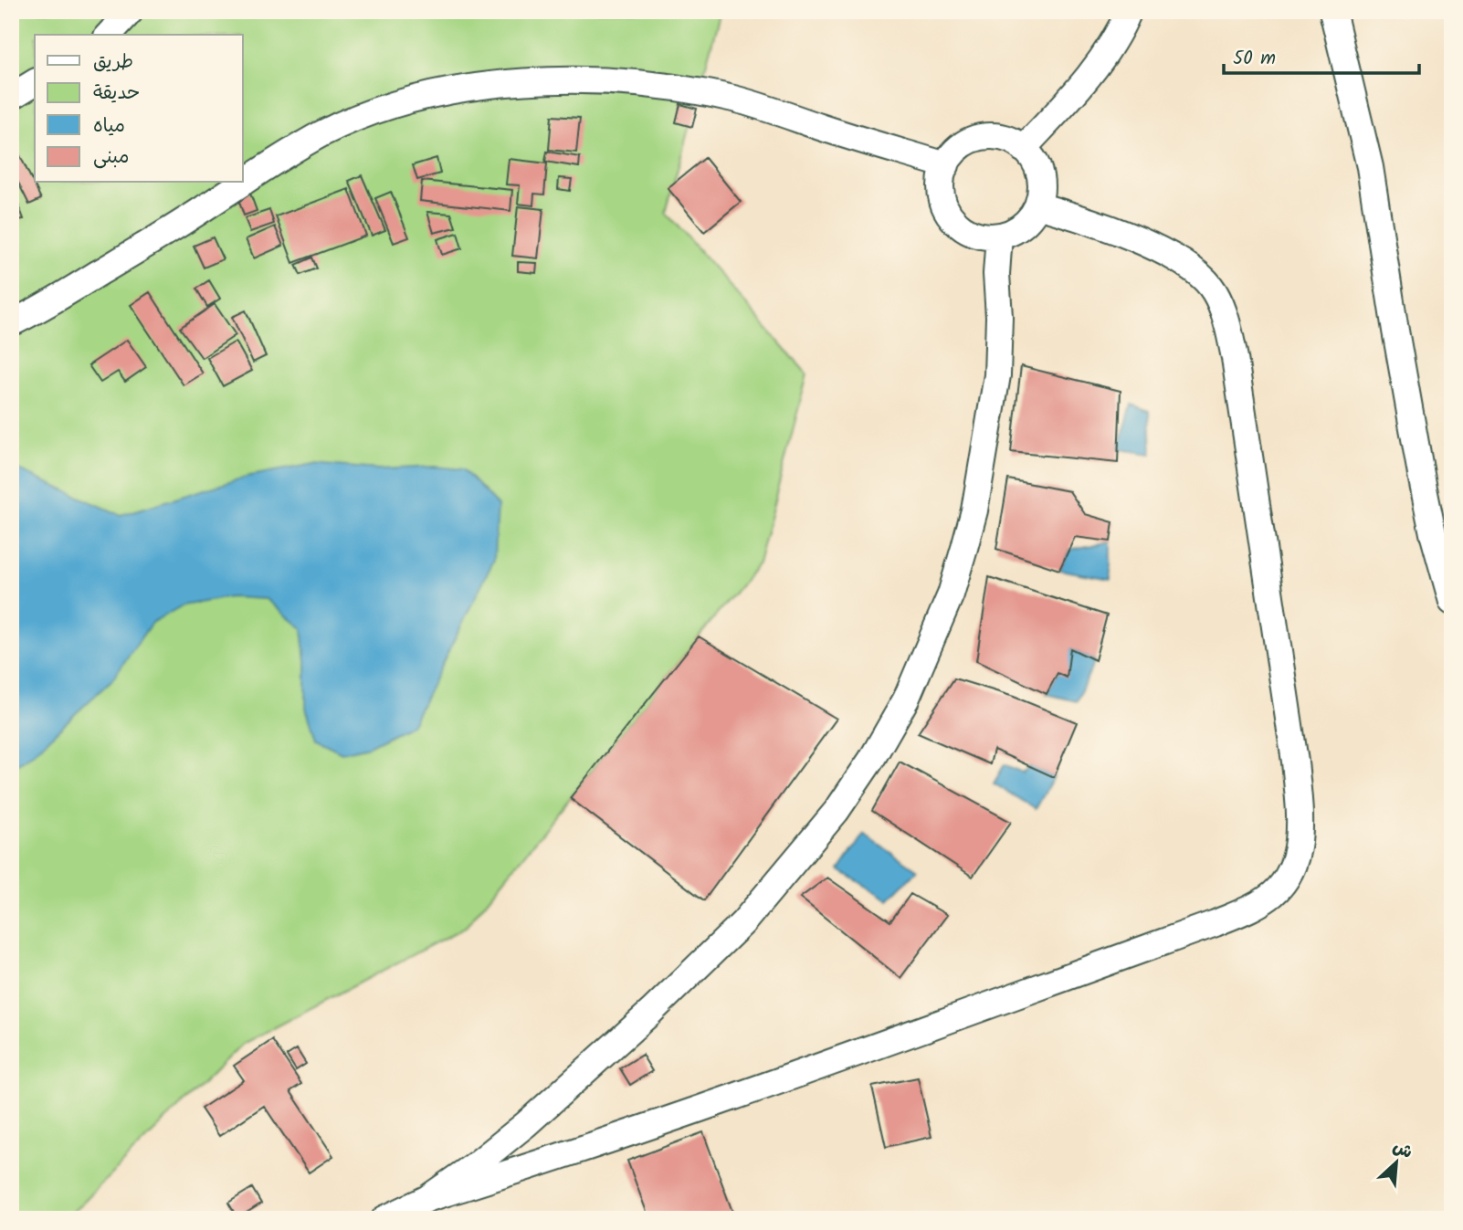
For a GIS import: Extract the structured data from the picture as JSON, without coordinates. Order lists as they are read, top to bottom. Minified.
{"legend":["طريق","حديقة","مياه","مبنى"],"scale_bar":"50 m","north":"top right"}
